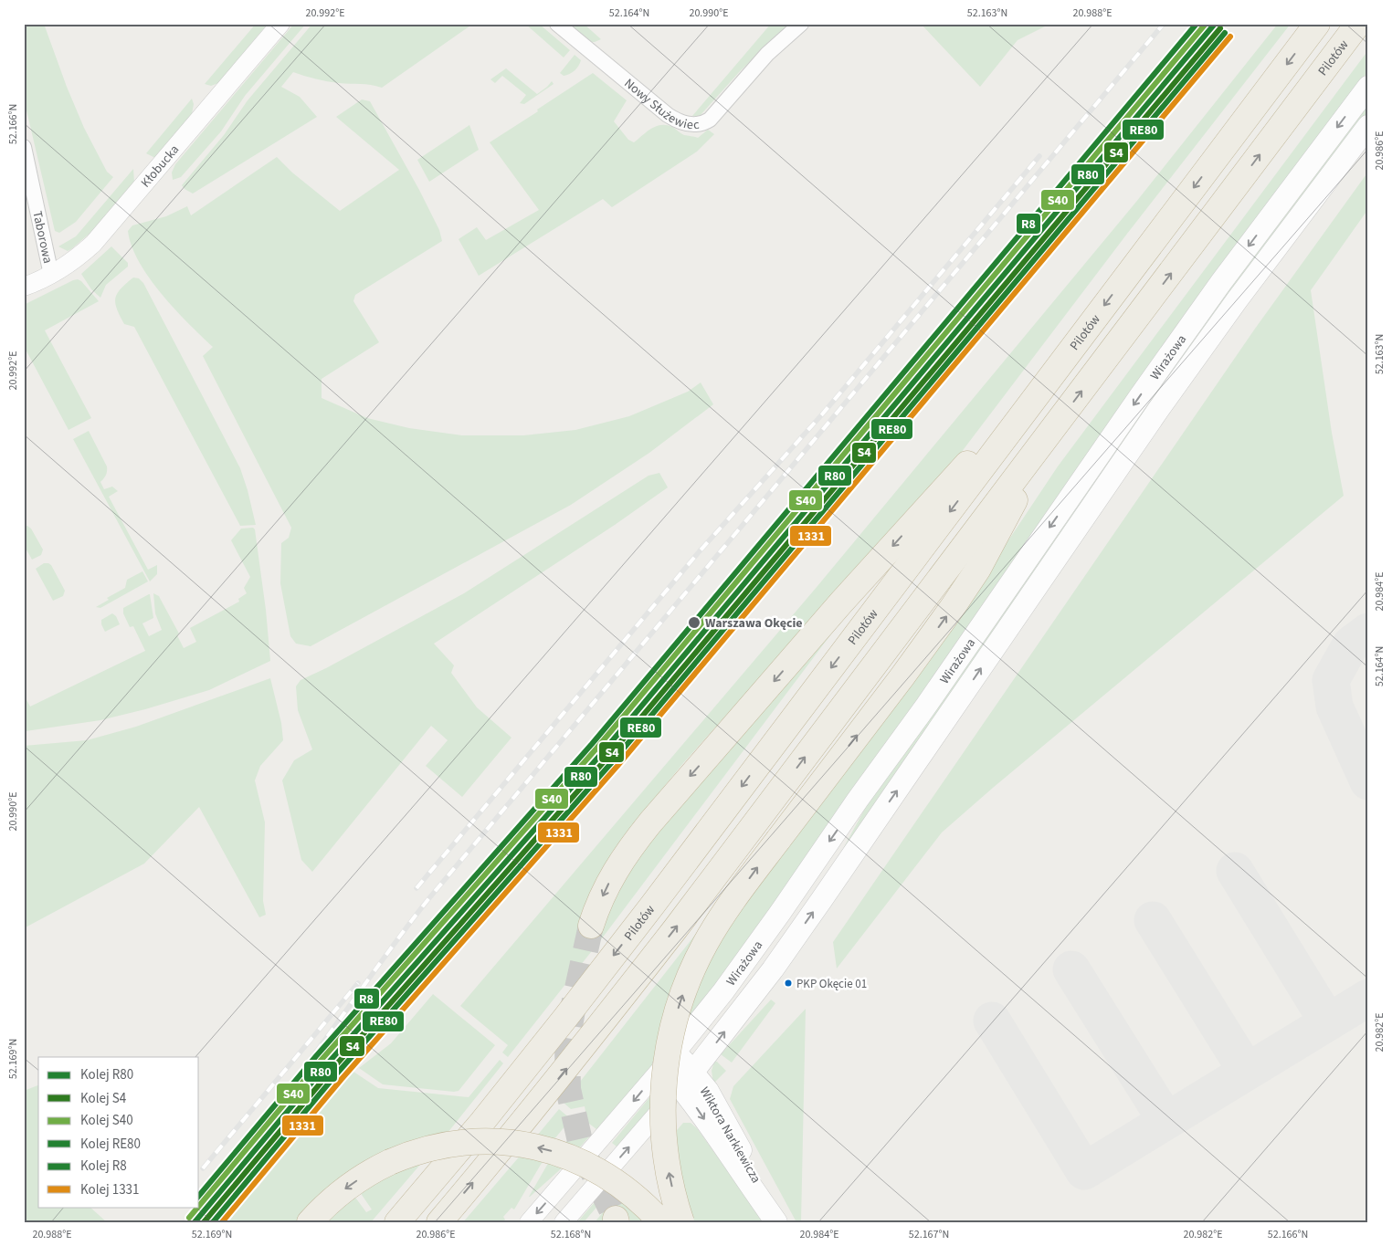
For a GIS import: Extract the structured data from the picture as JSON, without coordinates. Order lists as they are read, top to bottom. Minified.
{"streets":{"highway":["Pilotów"],"main road":["Wirażowa","Wiktora Narkiewicza"],"street":["Nowy Służewiec","Kłobucka","Taborowa"]},"crossings":[["Kłobucka","Taborowa"],["Wirażowa","Wiktora Narkiewicza"]],"places":["Warszawa Okęcie","PKP Okęcie 01"],"lines":["rail line R80","rail line S40","rail line R8","rail line S4","rail line RE80","rail line 1331"],"legend":["Kolej R80","Kolej S4","Kolej S40","Kolej RE80","Kolej R8","Kolej 1331"],"coordinates":["20.992°E","52.164°N","20.990°E","52.163°N","20.988°E","52.166°N","20.986°E","20.984°E","20.982°E","52.169°N","52.168°N","52.167°N"]}
